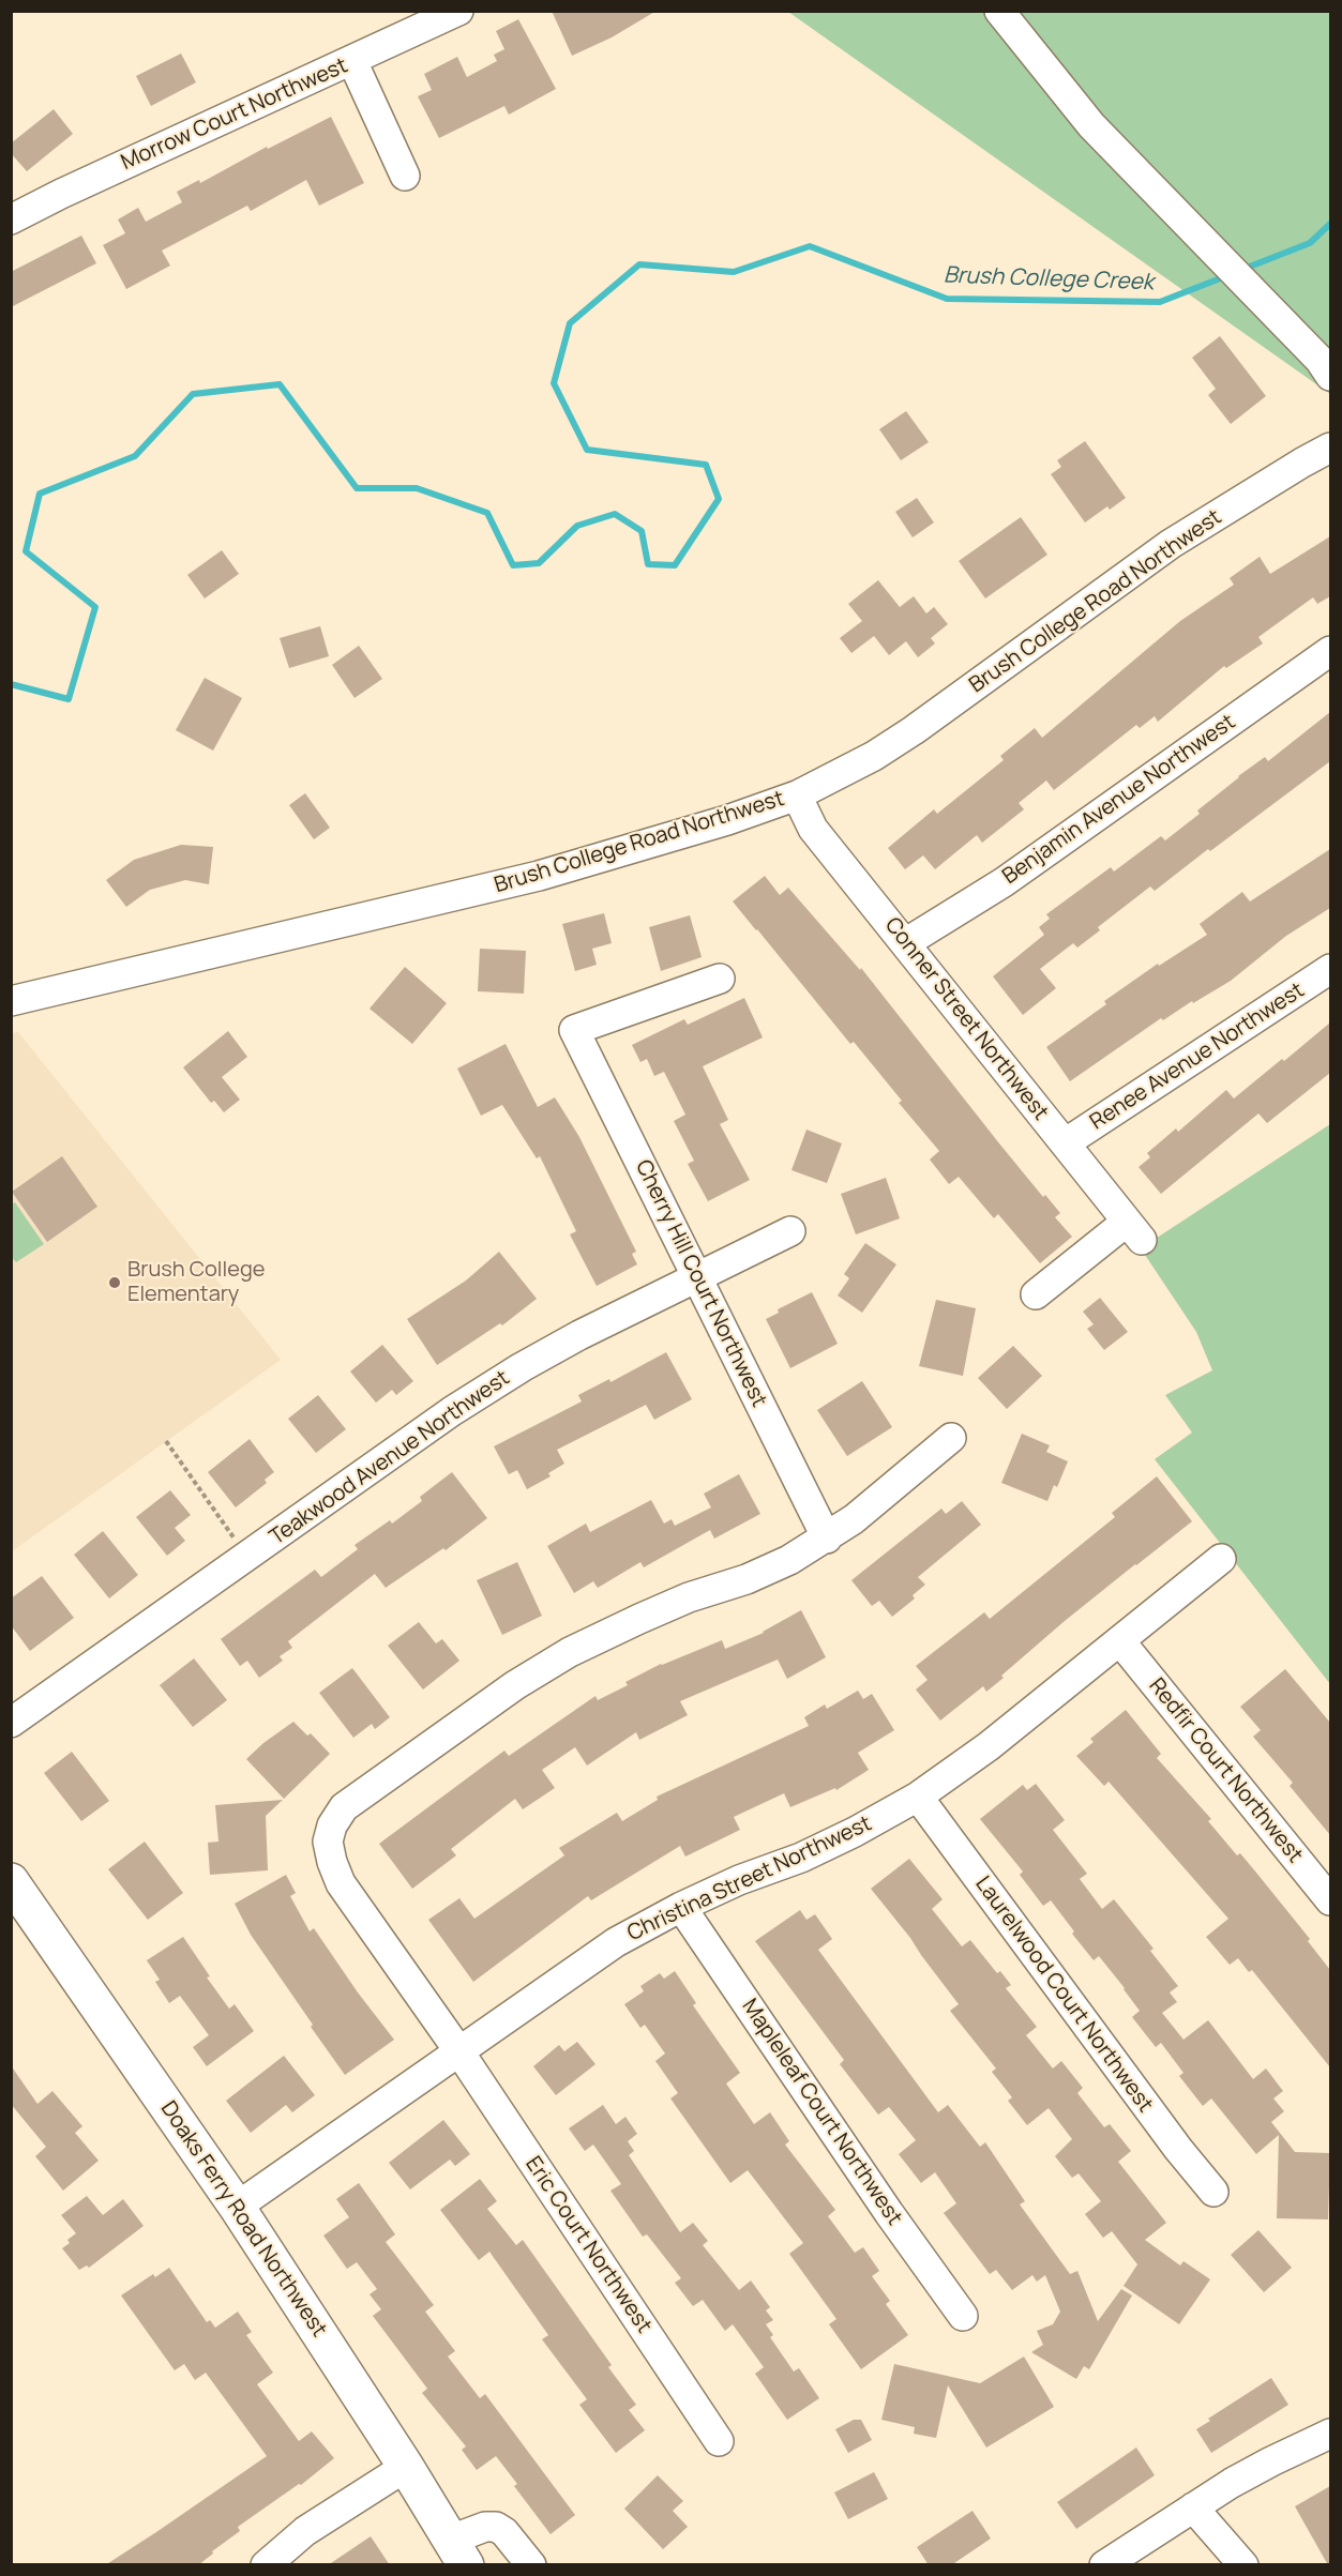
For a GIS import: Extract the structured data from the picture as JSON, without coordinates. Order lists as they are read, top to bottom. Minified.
{"streets":{"main road":["Doaks Ferry Road Northwest"],"street":["Morrow Court Northwest","Brush College Road Northwest","Benjamin Avenue Northwest","Conner Street Northwest","Renee Avenue Northwest","Cherry Hill Court Northwest","Teakwood Avenue Northwest","Redfir Court Northwest","Christina Street Northwest","Laurelwood Court Northwest","Mapleleaf Court Northwest","Eric Court Northwest"]},"crossings":[["Brush College Road Northwest","Conner Street Northwest"],["Benjamin Avenue Northwest","Conner Street Northwest"],["Conner Street Northwest","Renee Avenue Northwest"],["Cherry Hill Court Northwest","Teakwood Avenue Northwest"],["Cherry Hill Court Northwest","Eric Court Northwest"],["Redfir Court Northwest","Christina Street Northwest"],["Christina Street Northwest","Laurelwood Court Northwest"],["Christina Street Northwest","Mapleleaf Court Northwest"],["Christina Street Northwest","Doaks Ferry Road Northwest"],["Christina Street Northwest","Eric Court Northwest"]],"water":["Brush College Creek"],"places":["Brush College Elementary"]}
